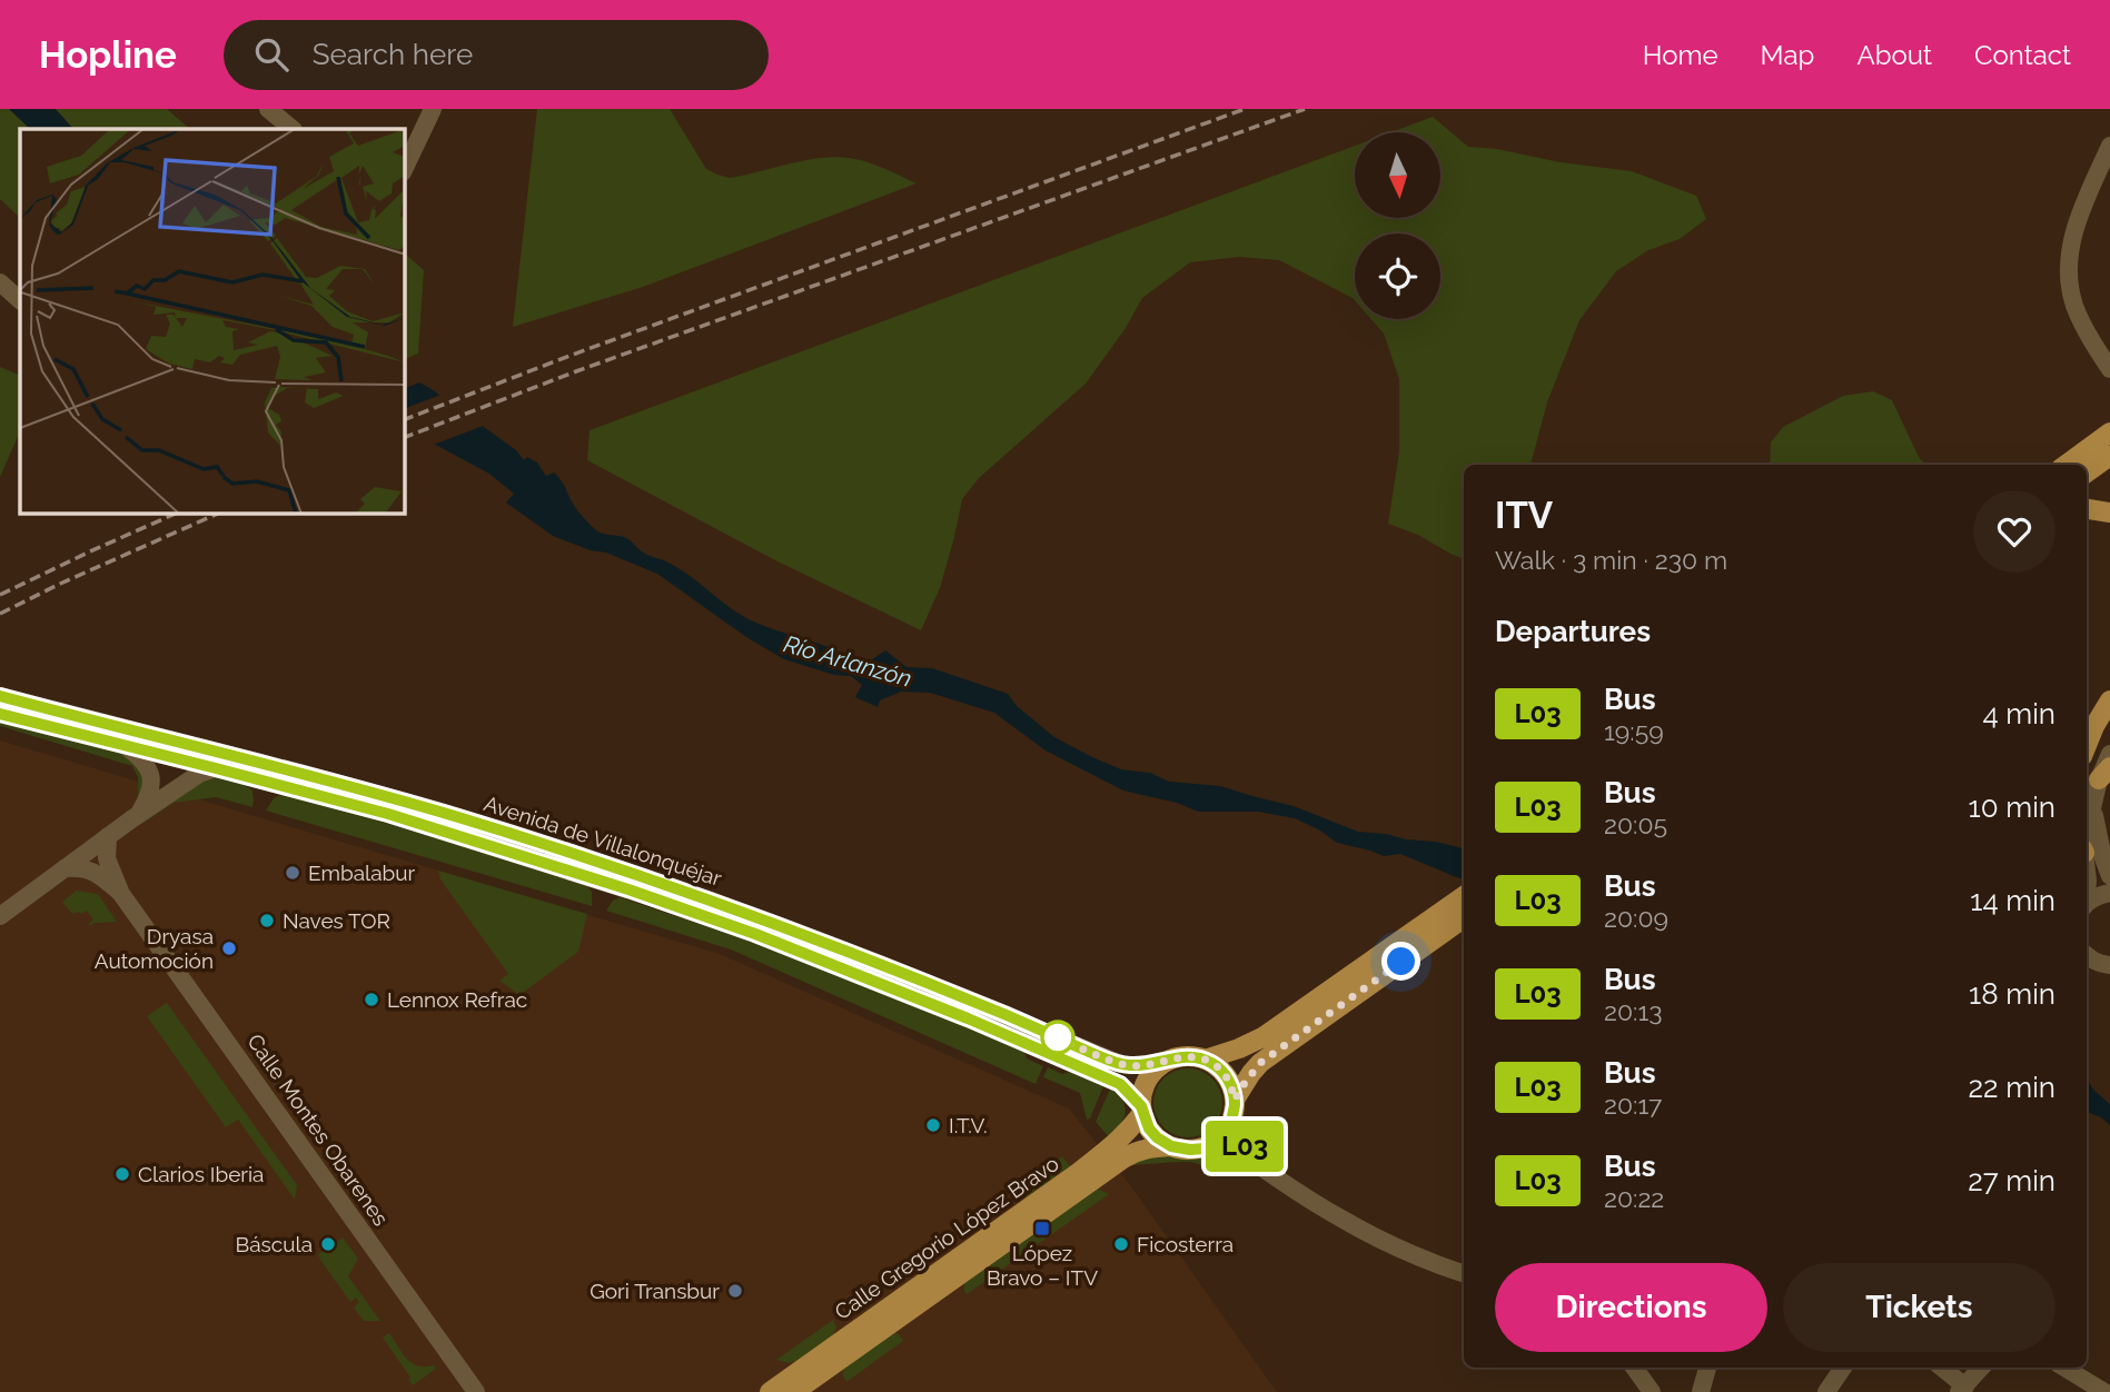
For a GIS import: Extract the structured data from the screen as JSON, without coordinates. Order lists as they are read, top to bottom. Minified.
{"streets":{"main road":["Calle Gregorio López Bravo"],"street":["Avenida de Villalonquéjar","Calle Montes Obarenes"]},"crossings":[["Avenida de Villalonquéjar","Calle Gregorio López Bravo"]],"water":["Río Arlanzón"],"places":{"other":["Embalabur","Naves TOR","Dryasa Automoción","Lennox Refrac","I.T.V.","Clarios Iberia","Báscula","Ficosterra","Gori Transbur"],"transit":["López Bravo – ITV"]},"lines":["bus line L03"],"north":"bottom","page":{"header":"Hopline","search":"Search here","nav":["Home","Map","About","Contact"],"on_map":"L03","heading":[["ITV","Walk · 3 min · 230 m"],"Departures"],"list":[{"mark":"L03","name":"Bus","note":"19:59","value":"4 min"},{"mark":"L03","name":"Bus","note":"20:05","value":"10 min"},{"mark":"L03","name":"Bus","note":"20:09","value":"14 min"},{"mark":"L03","name":"Bus","note":"20:13","value":"18 min"},{"mark":"L03","name":"Bus","note":"20:17","value":"22 min"},{"mark":"L03","name":"Bus","note":"20:22","value":"27 min"}],"buttons":["Directions","Tickets"]}}
